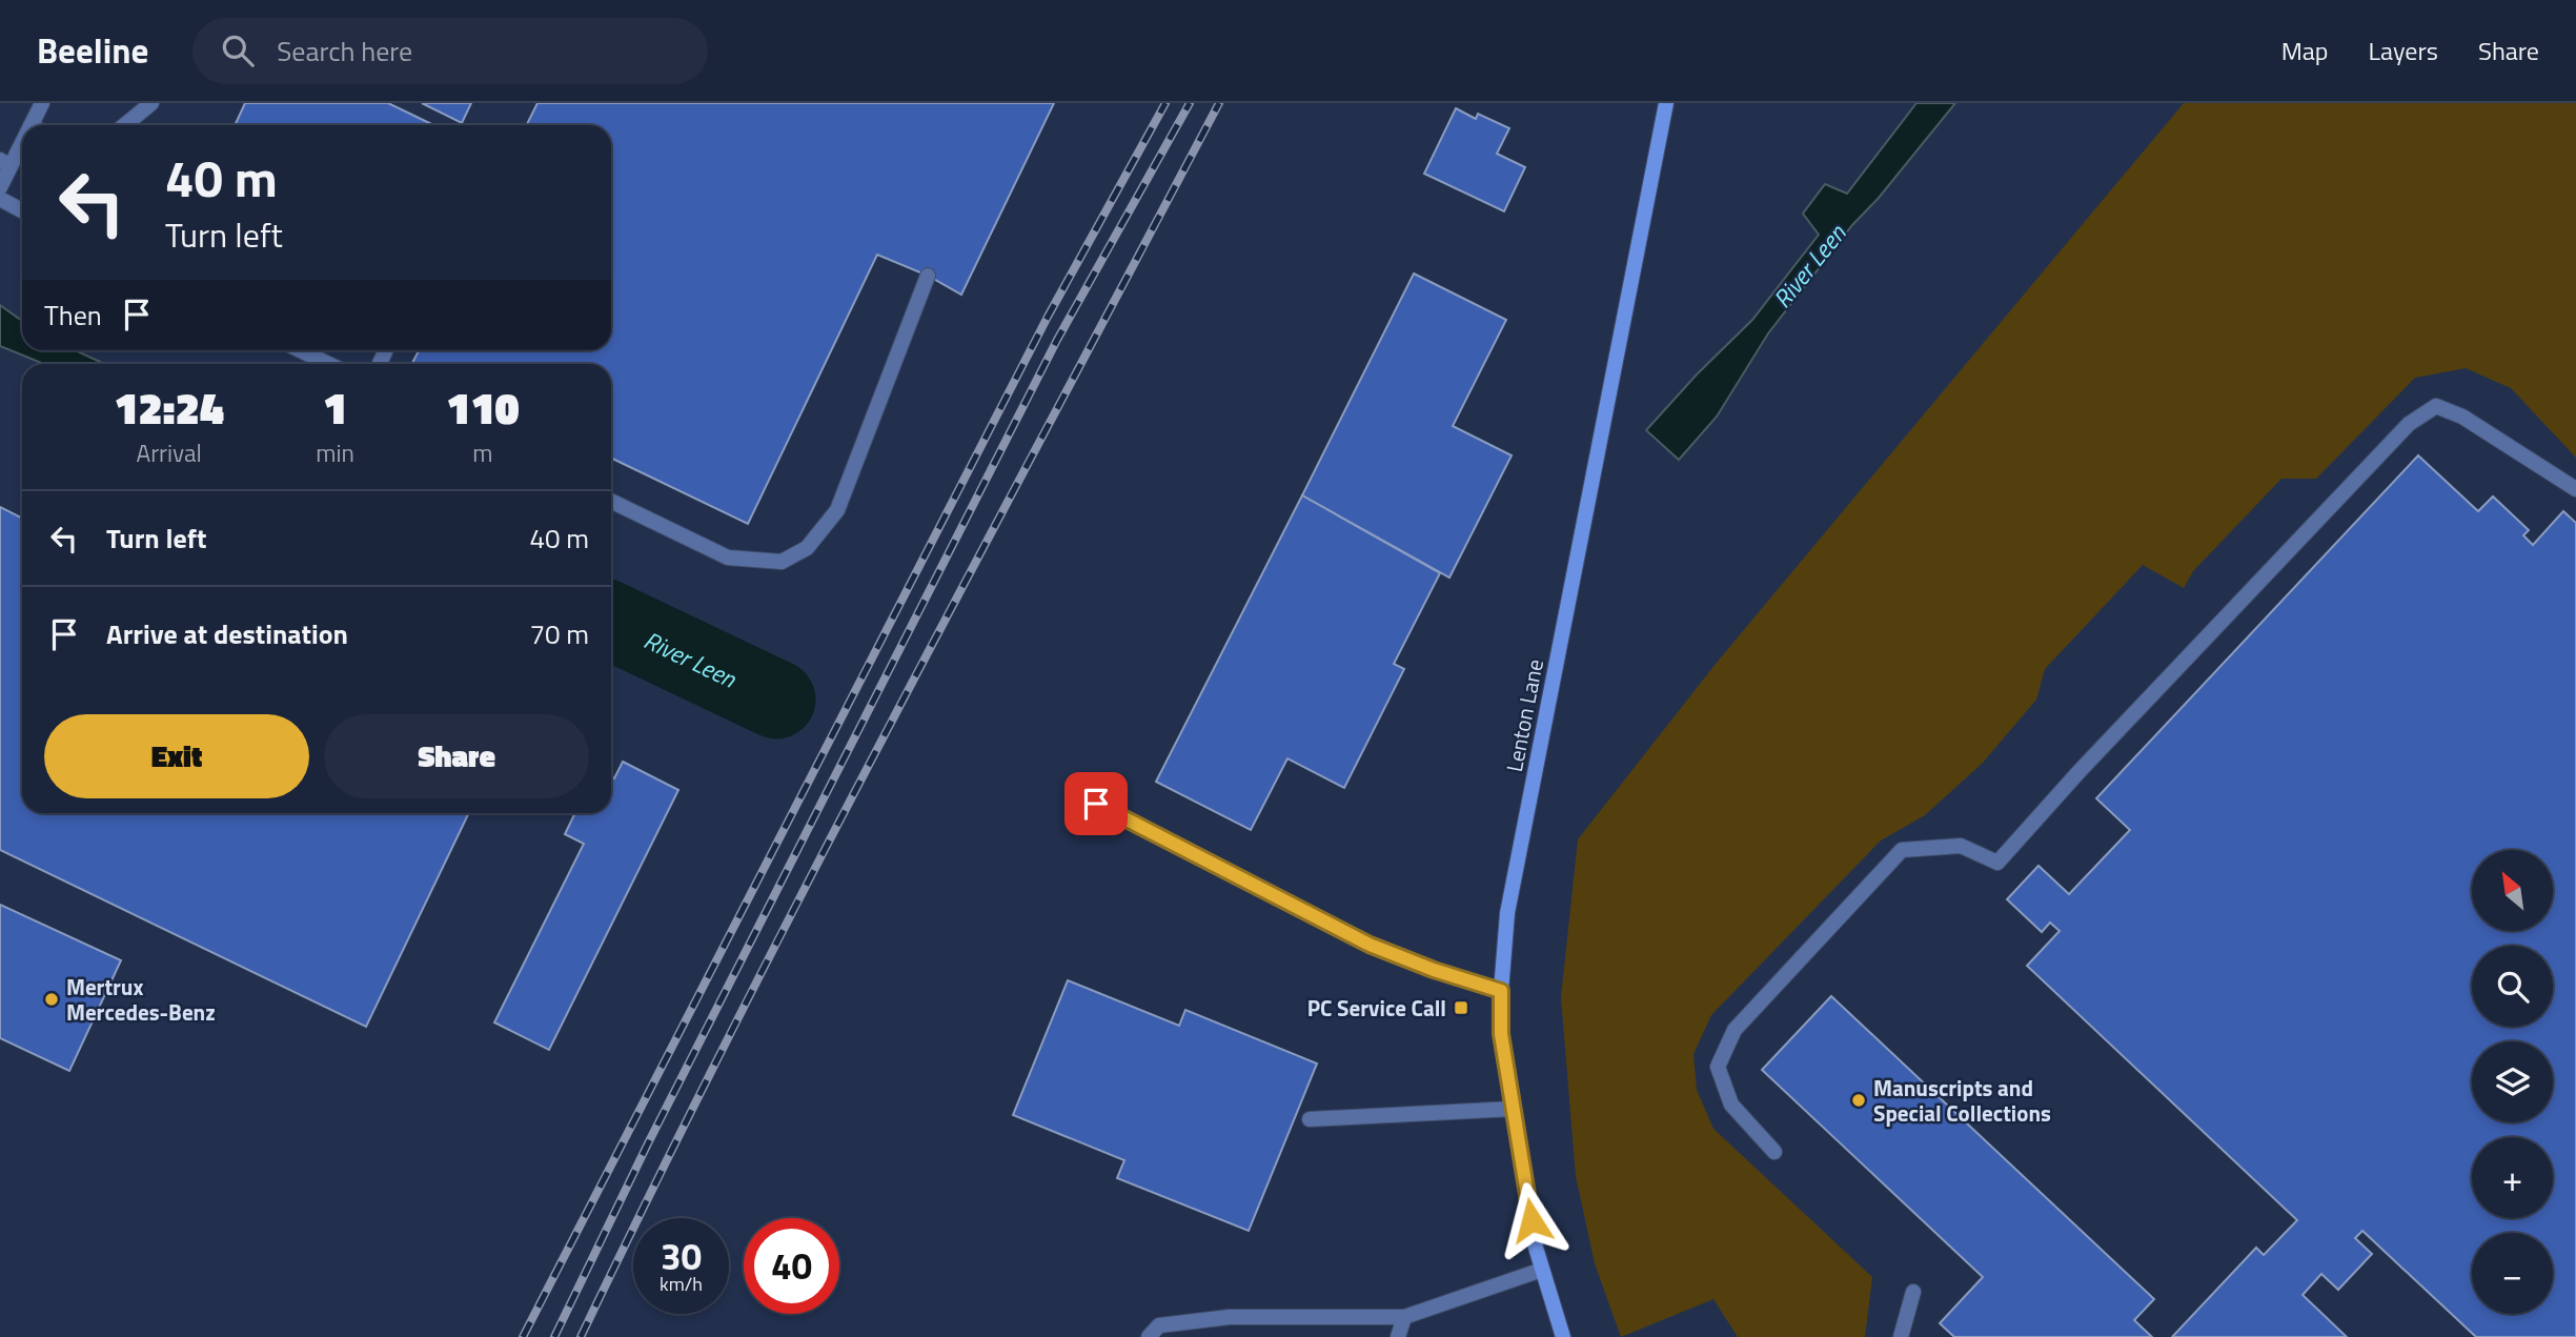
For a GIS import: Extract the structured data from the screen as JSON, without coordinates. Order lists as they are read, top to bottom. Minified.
{"streets":{"street":["Lenton Lane"]},"water":["River Leen"],"places":{"other":["Mertrux Mercedes-Benz","Manuscripts and Special Collections"],"transit":["PC Service Call"]},"north":"top left","page":{"header":"Beeline","search":"Search here","nav":["Map","Layers","Share"],"turn":["40 m","Turn left"],"then":"Then","eta":["12:24","Arrival","1","min","110","m"],"list":[{"name":"Turn left","value":"40 m"},{"name":"Arrive at destination","value":"70 m"}],"buttons":["Exit","Share"],"map_buttons":["+","−"],"speed":"30 km/h","limit":"40"}}
